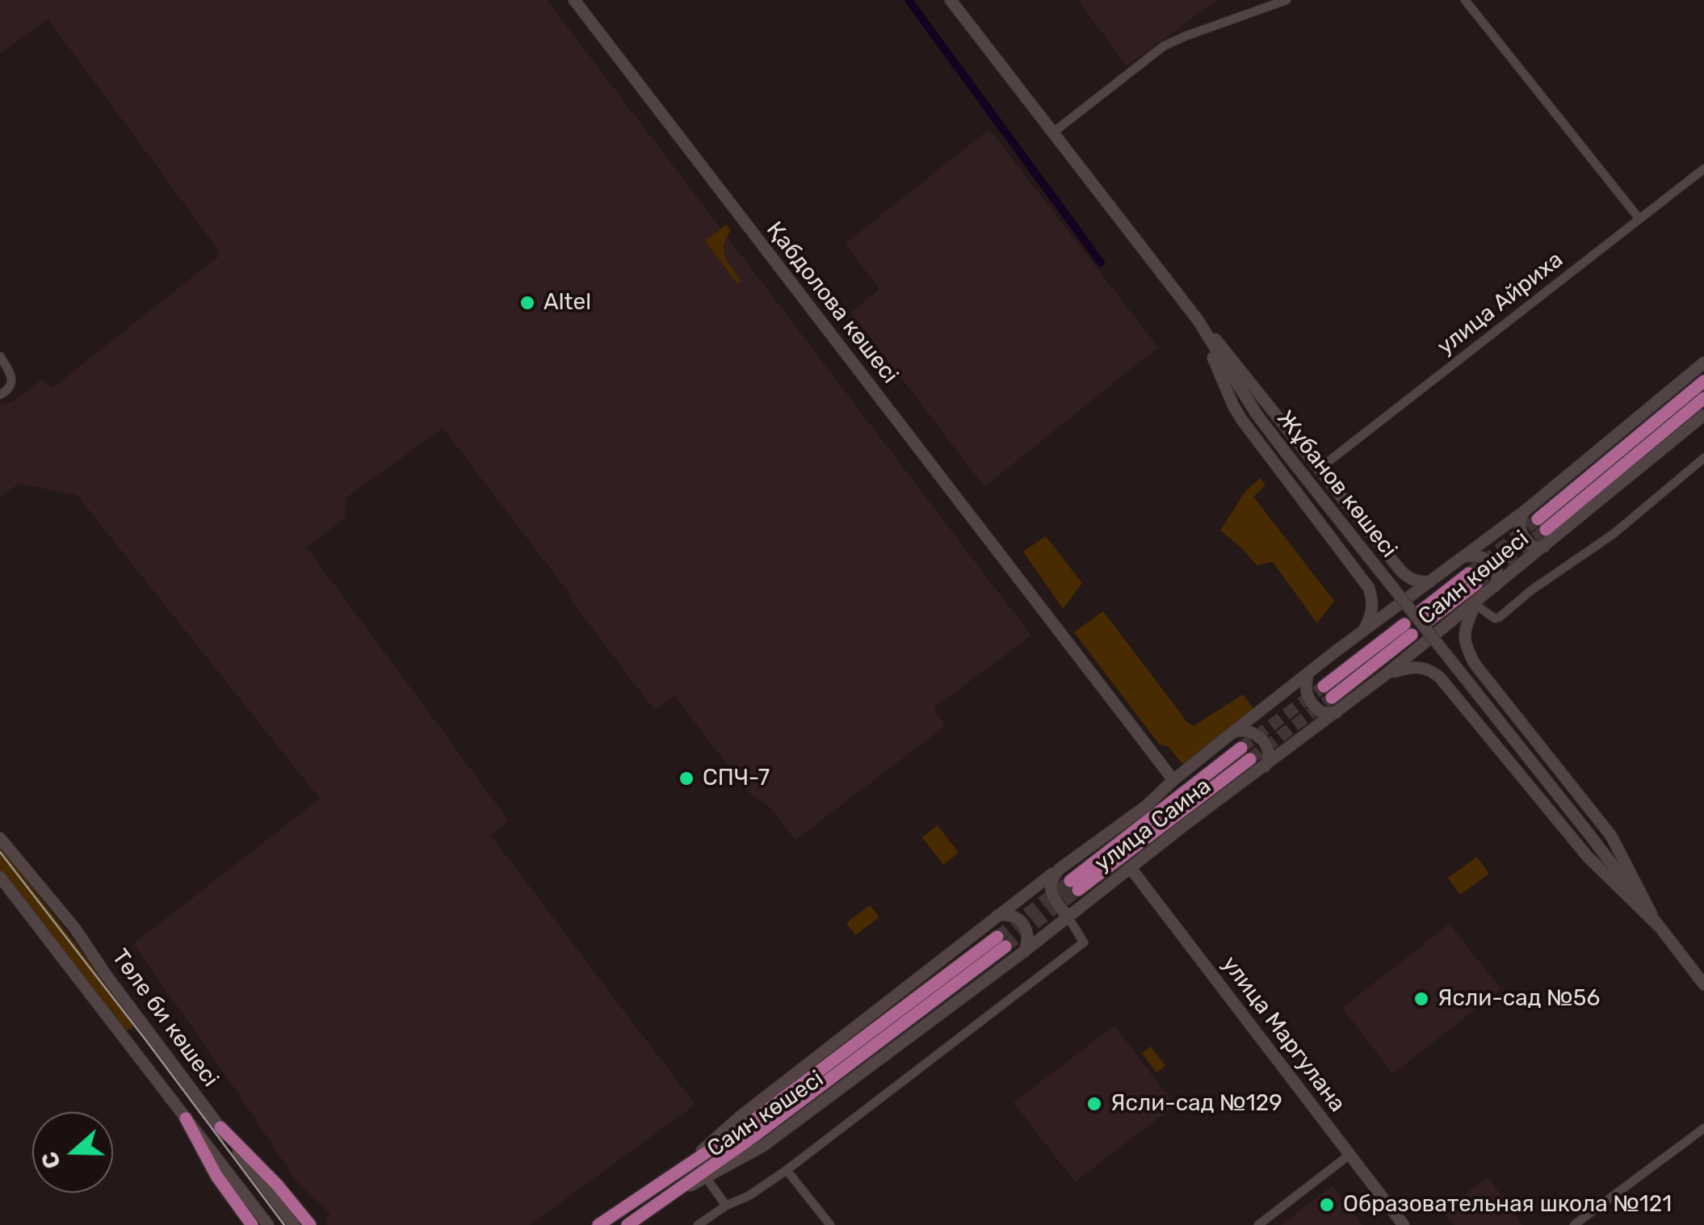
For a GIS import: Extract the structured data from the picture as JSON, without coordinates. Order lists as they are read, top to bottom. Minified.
{"streets":{"main road":["Қабдолова көшесі","Жұбанов көшесі","Саин көшесі","улица Саина","Төле би көшесі","улица Маргулана"],"street":["улица Айриха"]},"crossings":[["Қабдолова көшесі","Саин көшесі"],["Саин көшесі","улица Саина"],["улица Саина","улица Маргулана"]],"places":["Altel","СПЧ-7","Ясли-сад №56","Ясли-сад №129","Образовательная школа №121"],"north":"left"}
